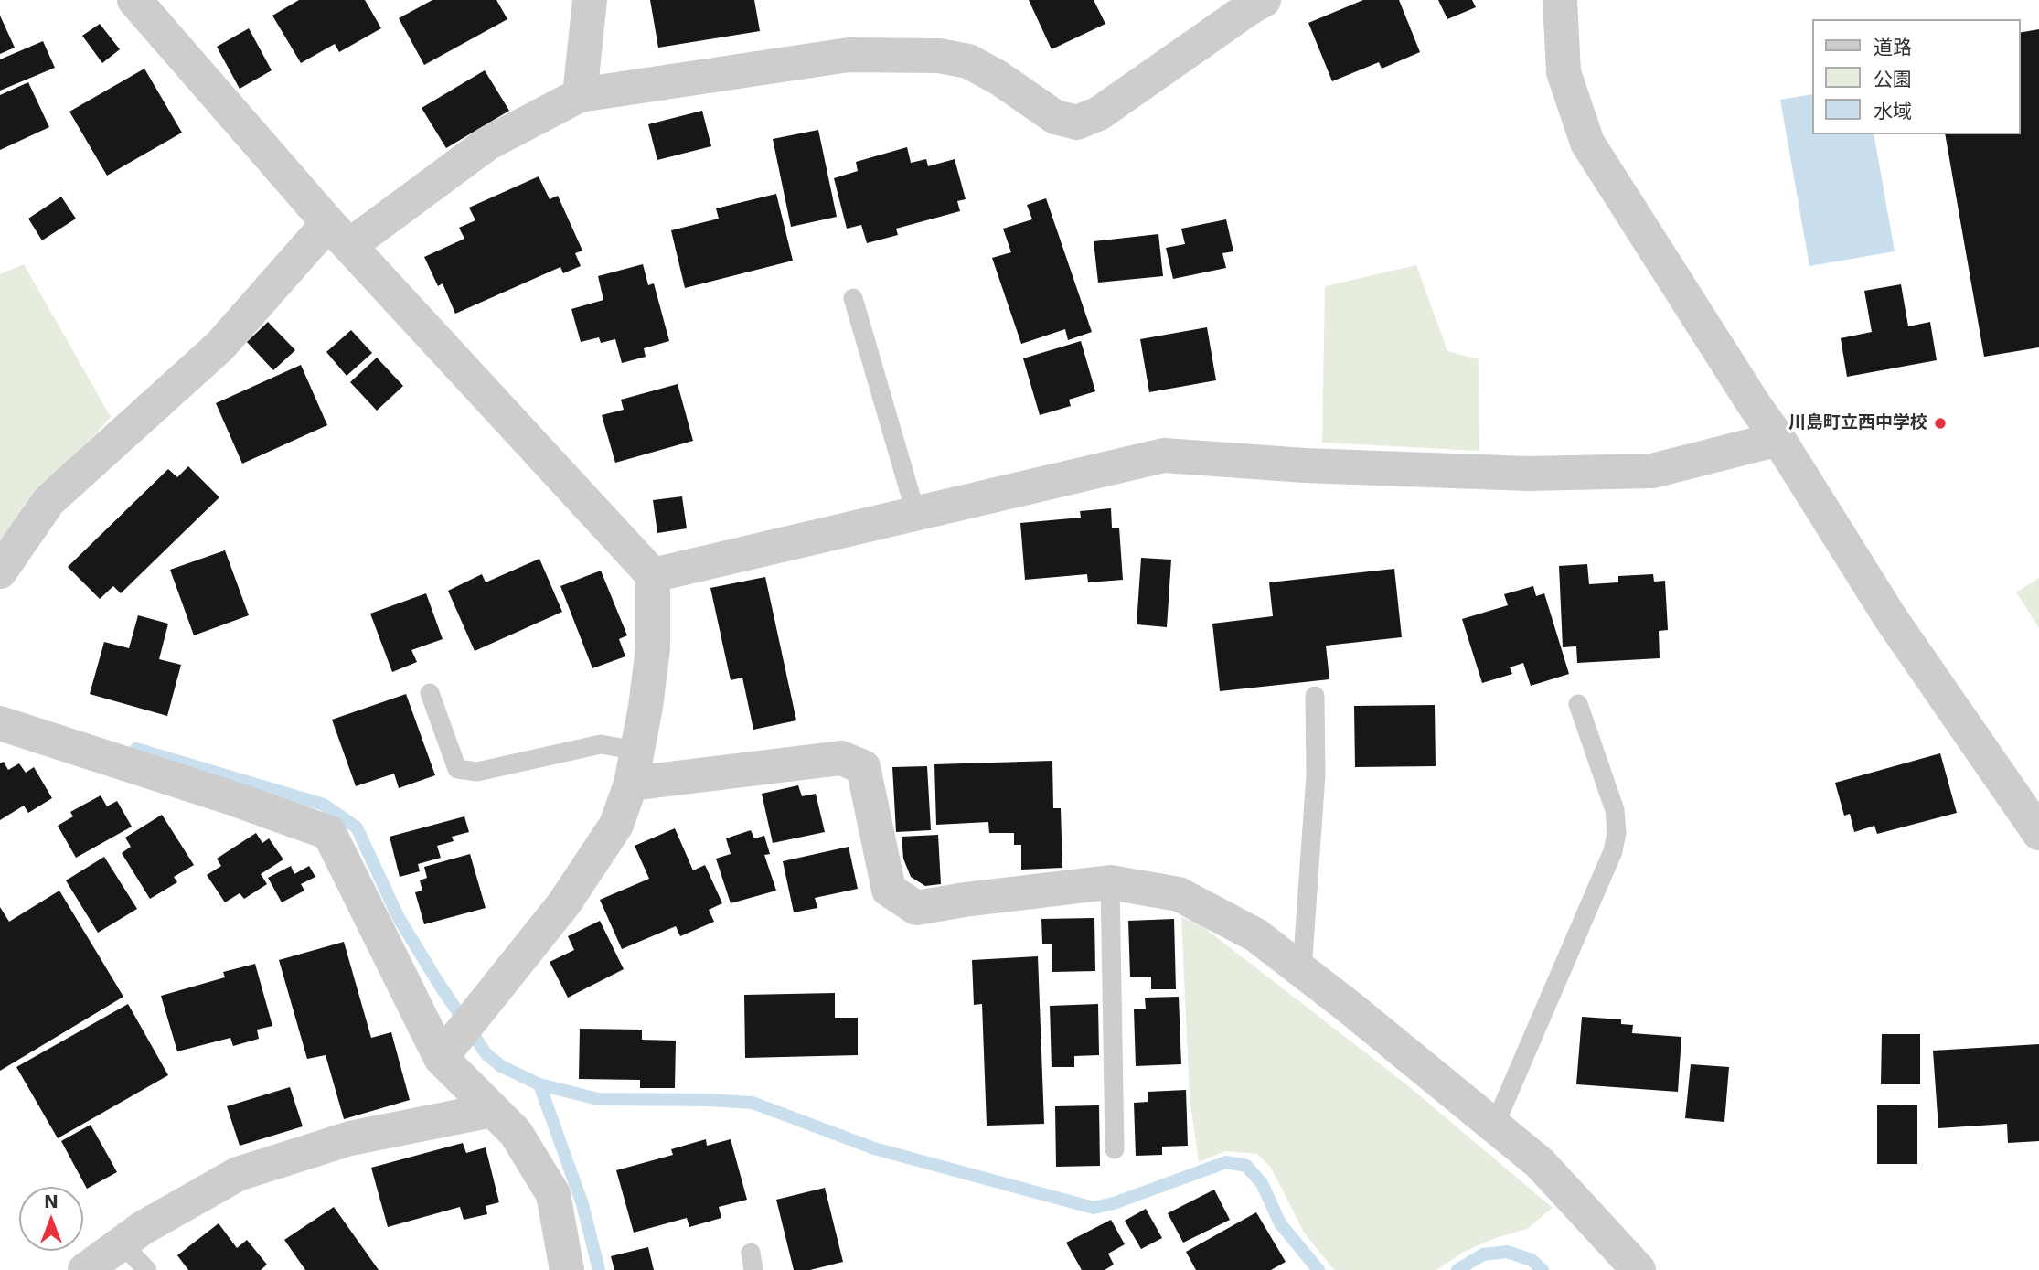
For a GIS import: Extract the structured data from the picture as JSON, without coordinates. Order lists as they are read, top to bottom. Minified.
{"places":["川島町立西中学校"],"legend":["道路","公園","水域"],"north":"top"}
